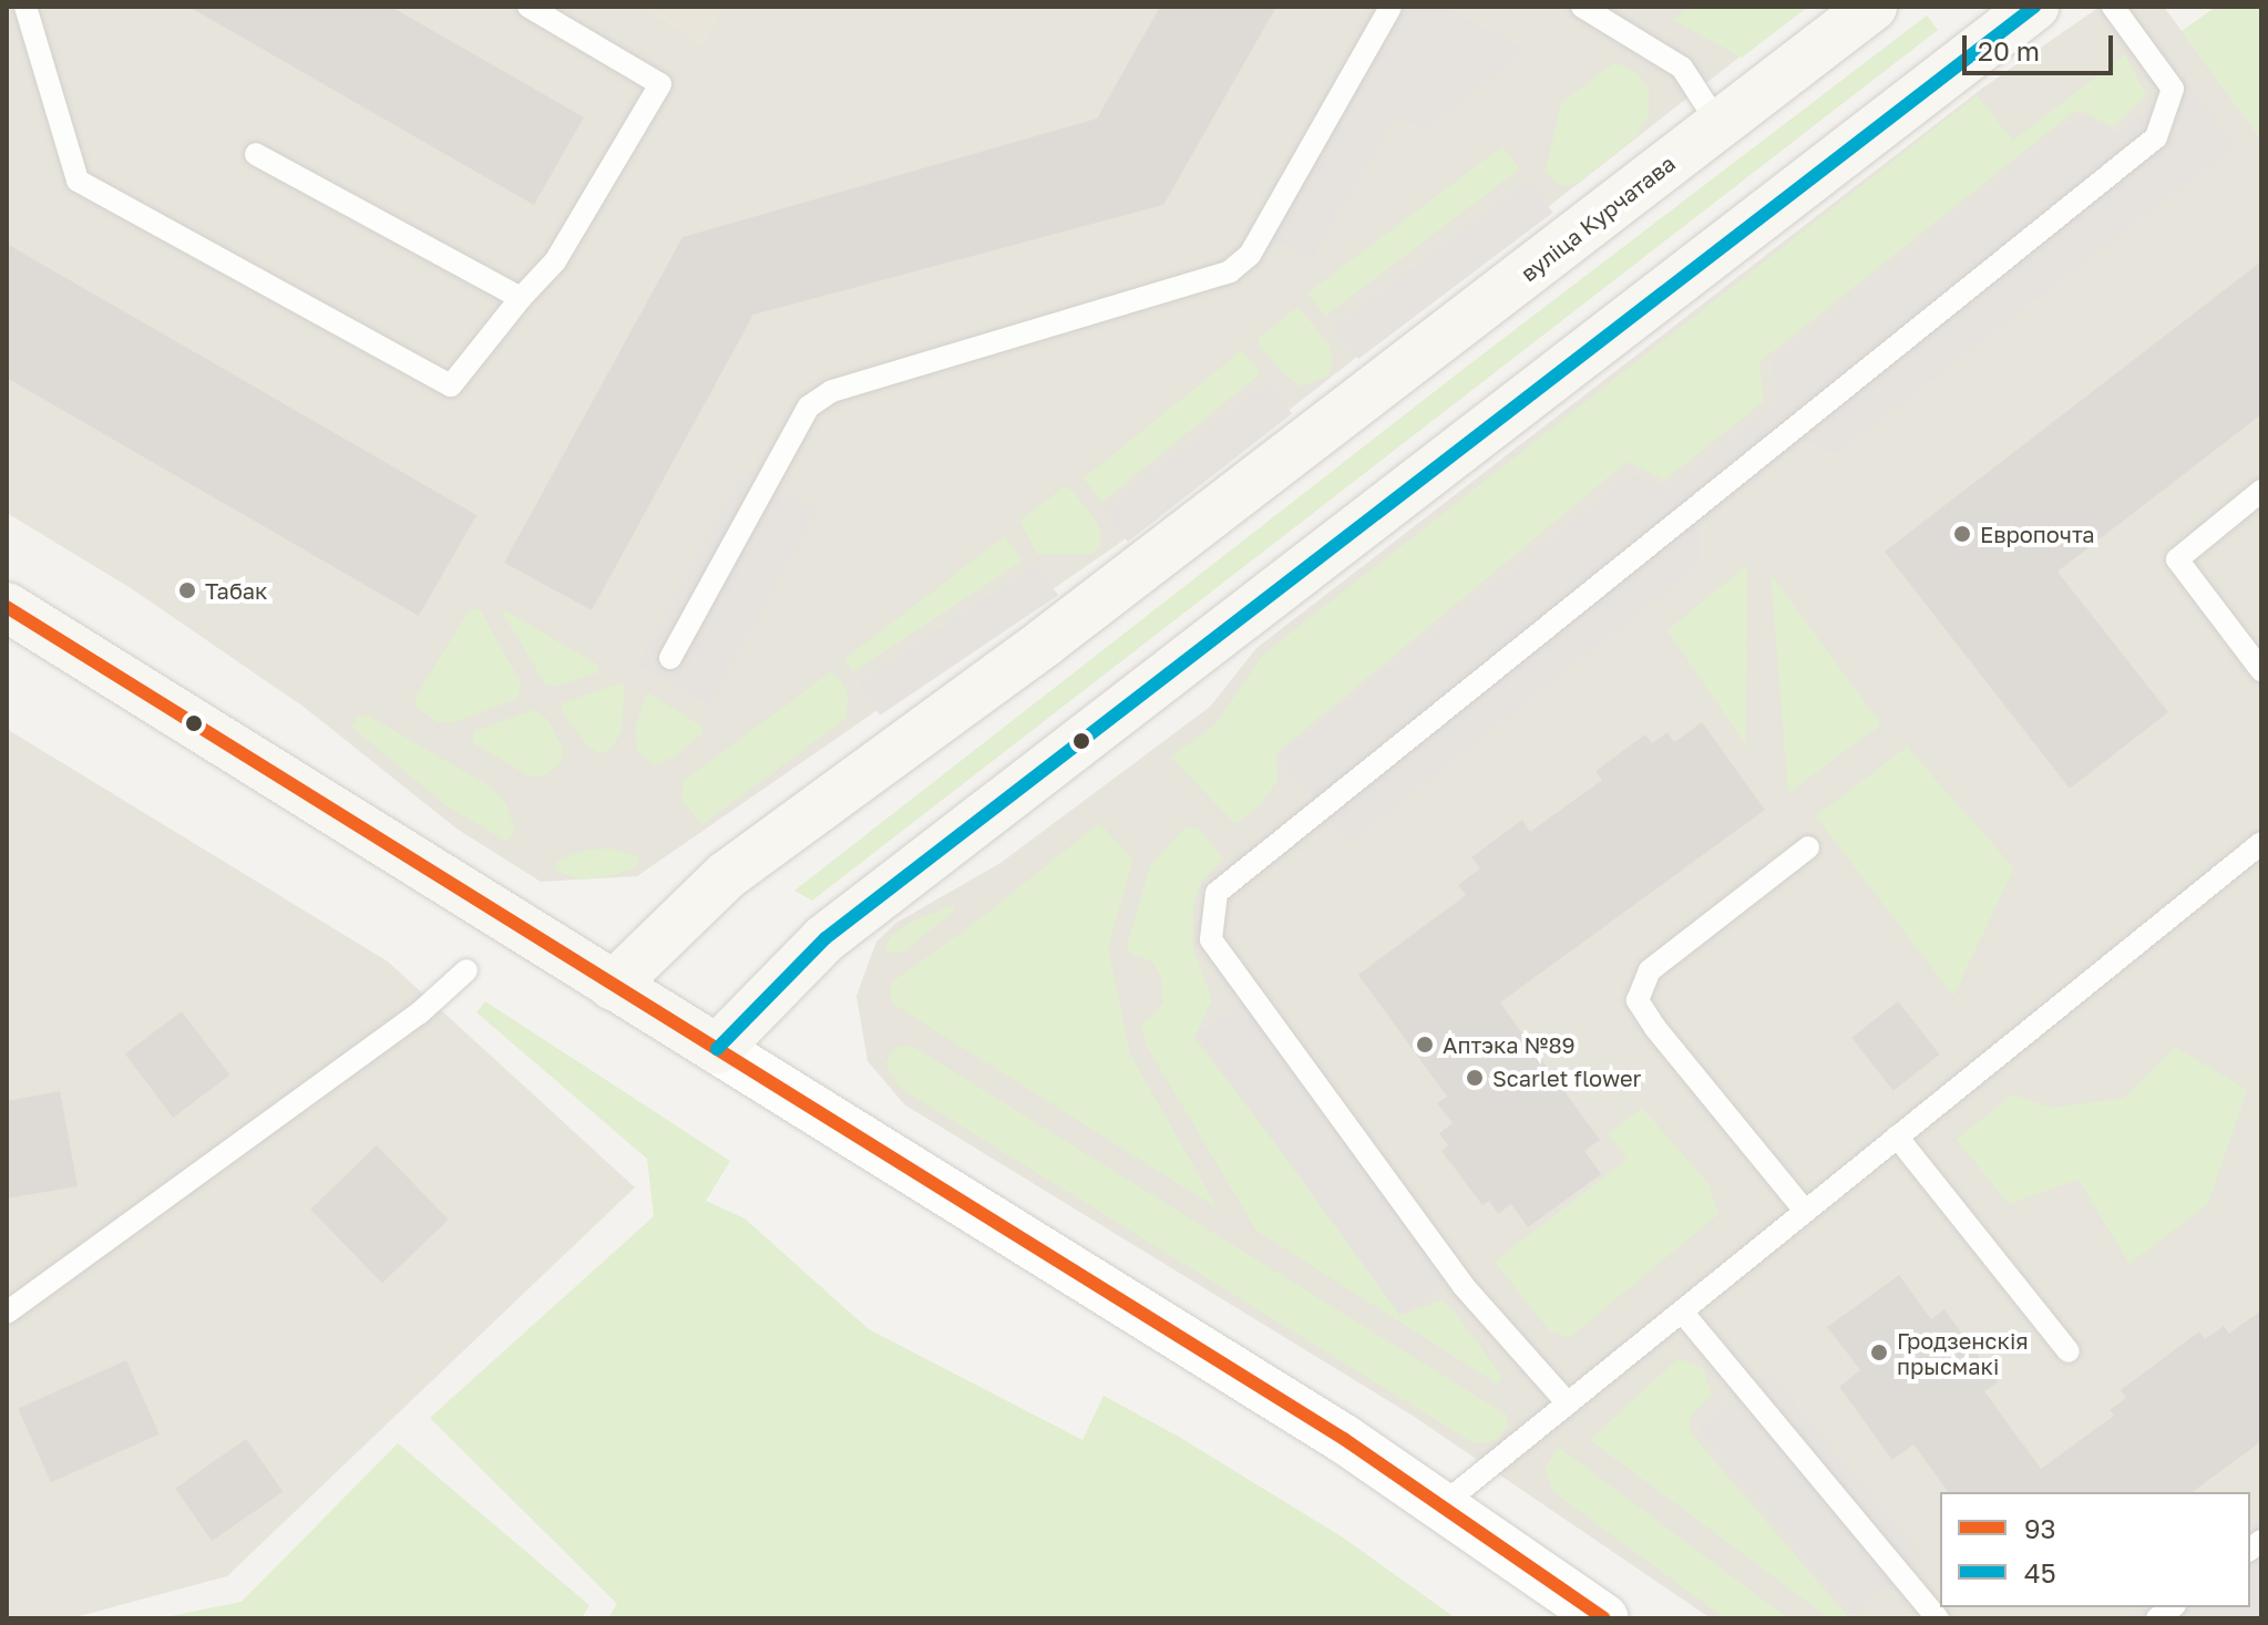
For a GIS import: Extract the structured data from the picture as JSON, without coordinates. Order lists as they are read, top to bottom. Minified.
{"streets":{"main road":["вуліца Курчатава"]},"places":["Европочта","Табак","Аптэка №89","Scarlet flower","Гродзенскія прысмакі"],"lines":["transit line 45","transit line 93"],"legend":["93","45"],"scale_bar":"20 m"}
